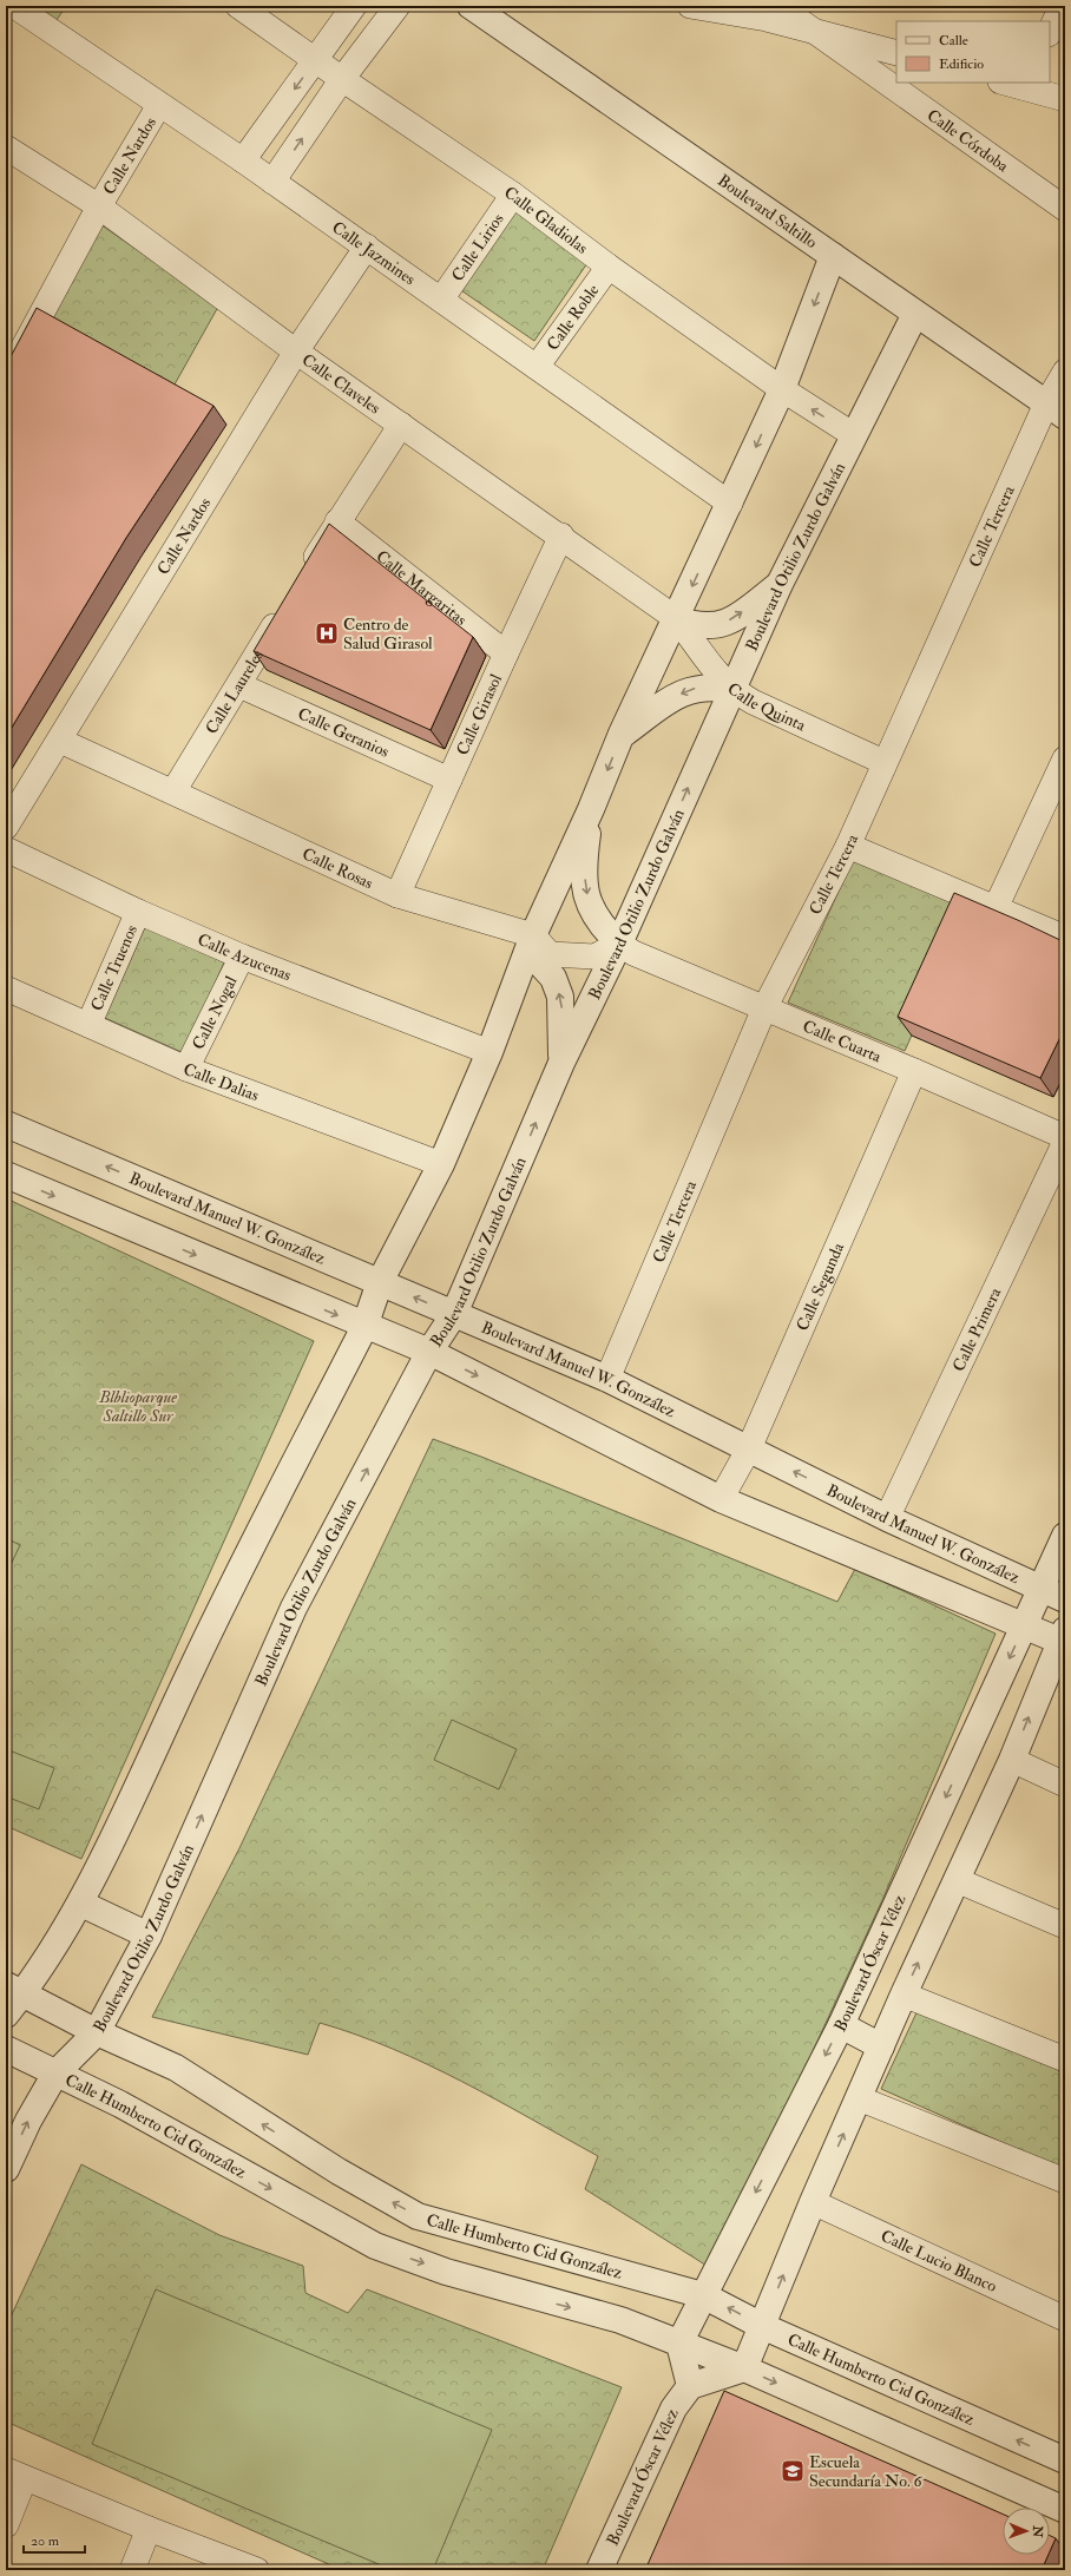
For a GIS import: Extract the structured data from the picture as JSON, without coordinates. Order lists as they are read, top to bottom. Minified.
{"streets":{"street":["Calle Córdoba","Calle Nardos","Boulevard Saltillo","Calle Gladiolas","Calle Lirios","Calle Jazmines","Calle Roble","Calle Claveles","Calle Tercera","Boulevard Otilio Zurdo Galván","Calle Margaritas","Calle Laureles","Calle Quinta","Calle Girasol","Calle Geranios","Calle Rosas","Calle Azucenas","Calle Truenos","Calle Nogal","Calle Cuarta","Calle Dalias","Boulevard Manuel W. González","Calle Segunda","Calle Primera","Boulevard Óscar Vélez","Calle Humberto Cid González","Calle Lucio Blanco"]},"crossings":[["Calle Nardos","Calle Jazmines"],["Calle Nardos","Calle Claveles"],["Calle Nardos","Calle Rosas"],["Boulevard Saltillo","Calle Tercera"],["Boulevard Saltillo","Boulevard Otilio Zurdo Galván"],["Calle Gladiolas","Calle Lirios"],["Calle Gladiolas","Calle Roble"],["Calle Gladiolas","Boulevard Otilio Zurdo Galván"],["Calle Lirios","Calle Jazmines"],["Calle Jazmines","Calle Roble"],["Calle Claveles","Calle Quinta"],["Calle Claveles","Calle Girasol"],["Calle Tercera","Calle Quinta"],["Calle Tercera","Calle Cuarta"],["Calle Tercera","Boulevard Manuel W. González"],["Boulevard Otilio Zurdo Galván","Calle Quinta"],["Boulevard Otilio Zurdo Galván","Calle Cuarta"],["Boulevard Otilio Zurdo Galván","Boulevard Manuel W. González"],["Boulevard Otilio Zurdo Galván","Calle Humberto Cid González"],["Calle Margaritas","Calle Girasol"],["Calle Laureles","Calle Geranios"],["Calle Laureles","Calle Rosas"],["Calle Girasol","Calle Geranios"],["Calle Girasol","Calle Rosas"],["Calle Azucenas","Calle Truenos"],["Calle Azucenas","Calle Nogal"],["Calle Truenos","Calle Dalias"],["Calle Nogal","Calle Dalias"],["Calle Cuarta","Calle Segunda"],["Boulevard Manuel W. González","Calle Segunda"],["Boulevard Manuel W. González","Calle Primera"],["Boulevard Manuel W. González","Boulevard Óscar Vélez"],["Boulevard Óscar Vélez","Calle Humberto Cid González"]],"parks":["Blblioparque Saltillo Sur"],"places":{"hospital":["Centro de Salud Girasol"],"school or university":["Escuela Secundaría No. 6"]},"legend":["Calle","Edificio"],"scale_bar":"20 m","north":"right"}
